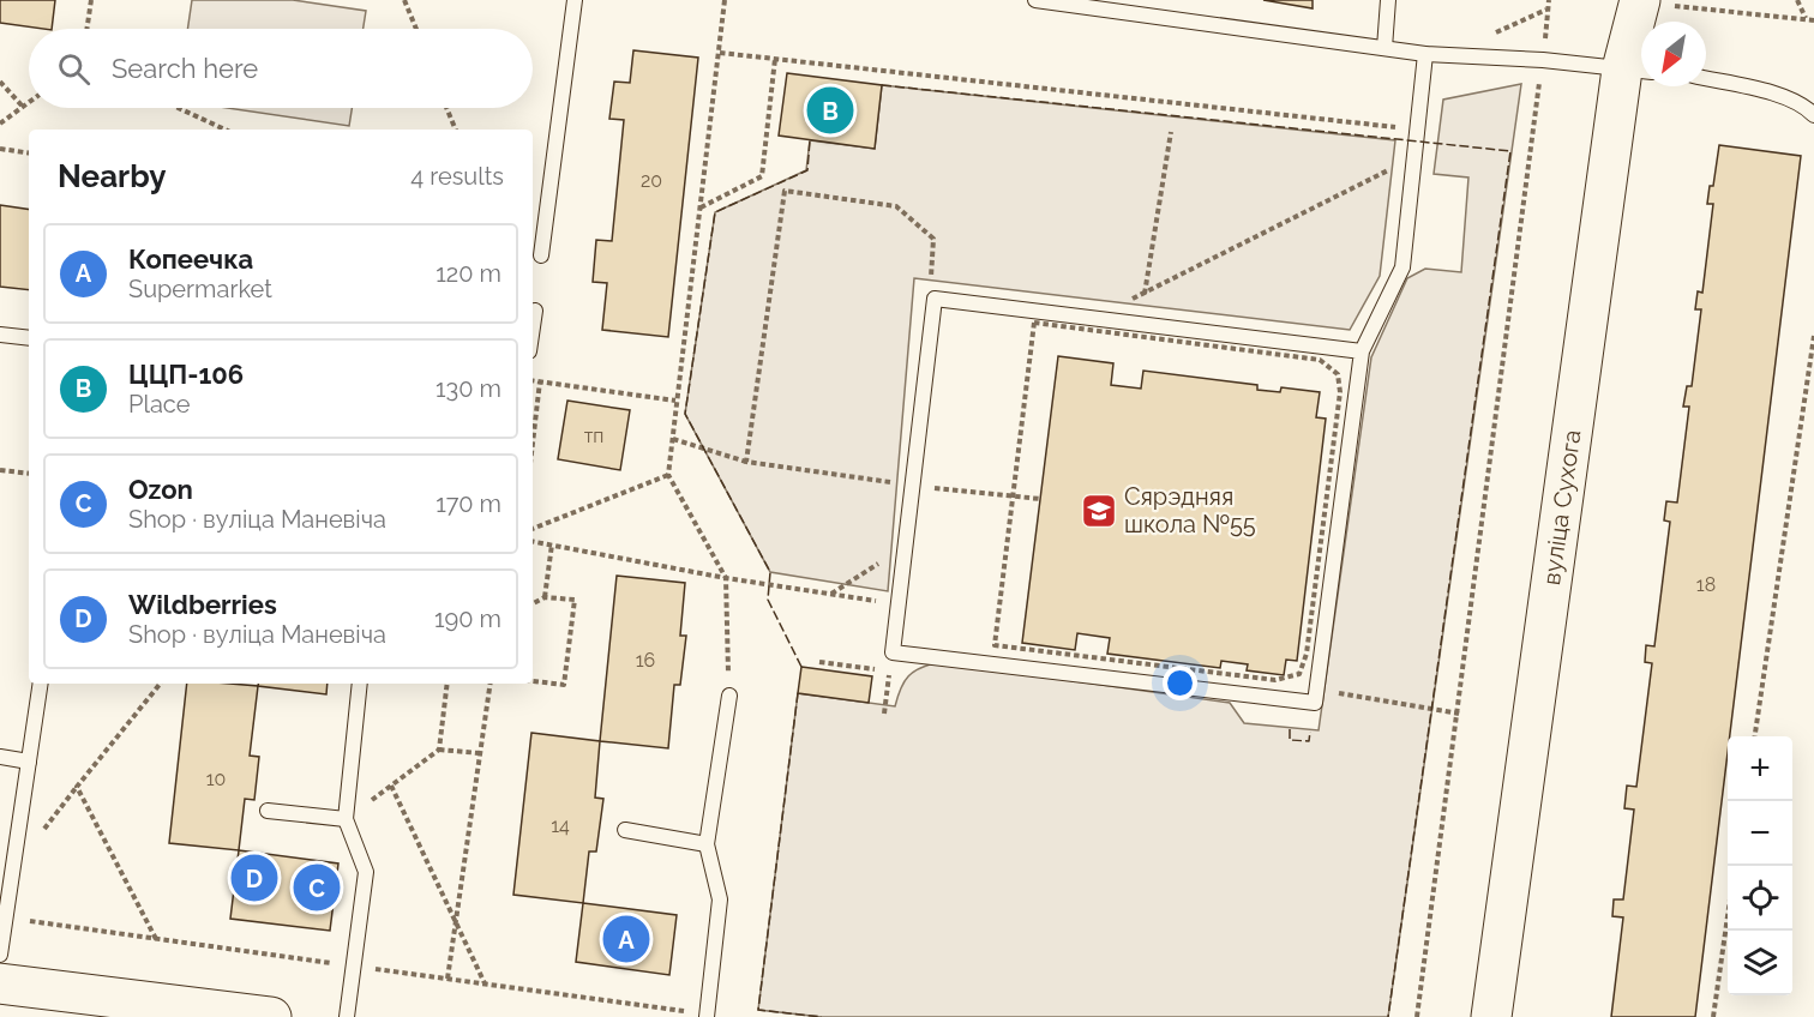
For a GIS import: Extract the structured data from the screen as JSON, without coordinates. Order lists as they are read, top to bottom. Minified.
{"streets":{"street":["вуліца Сухога"]},"places":{"school or university":["Сярэдняя школа №55"]},"house_numbers":["20","тп","18","16","10","14"],"north":"bottom left","page":{"search":"Search here","pins":["B","D","C","A"],"heading":["Nearby","4 results"],"list":[{"mark":"A","name":"Копеечка","note":"Supermarket","value":"120 m"},{"mark":"B","name":"ЦЦП-106","note":"Place","value":"130 m"},{"mark":"C","name":"Ozon","note":"Shop · вуліца Маневіча","value":"170 m"},{"mark":"D","name":"Wildberries","note":"Shop · вуліца Маневіча","value":"190 m"}],"map_buttons":["+","−"]}}
